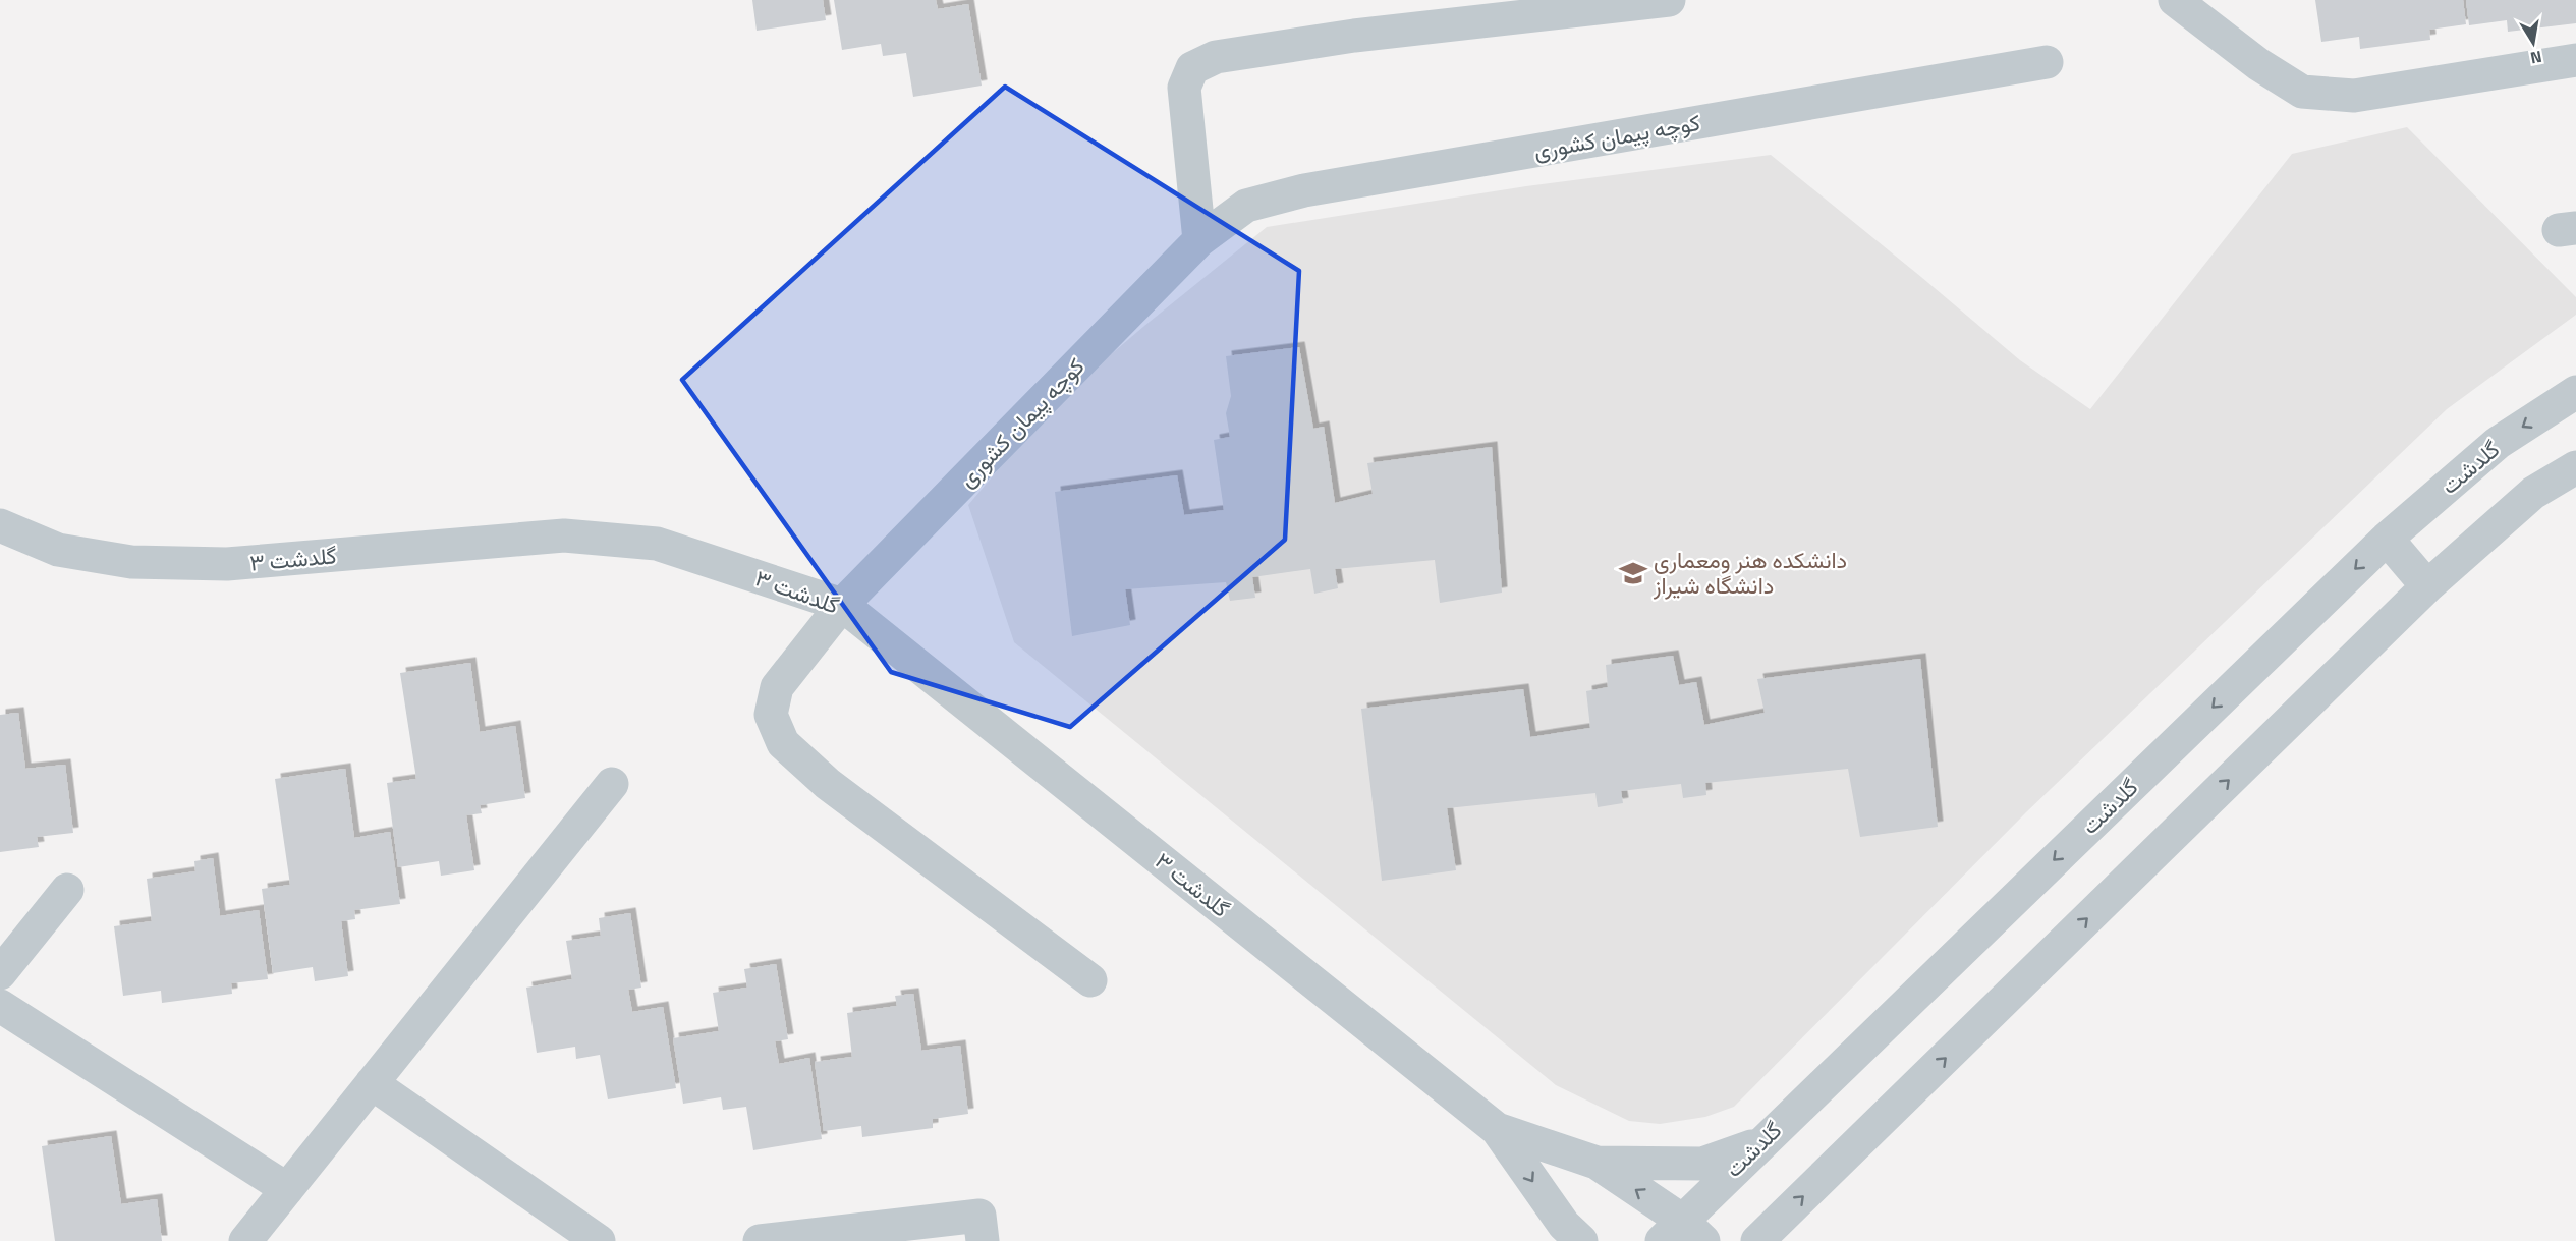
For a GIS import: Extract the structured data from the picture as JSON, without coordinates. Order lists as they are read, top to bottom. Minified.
{"streets":{"street":["کوچه پیمان کشوری","گلدشت","گلدشت ۳"]},"crossings":[["کوچه پیمان کشوری","گلدشت ۳"]],"places":{"school or university":["دانشکده هنر‌ ومعماری دانشگاه شیراز"]},"north":"bottom"}
